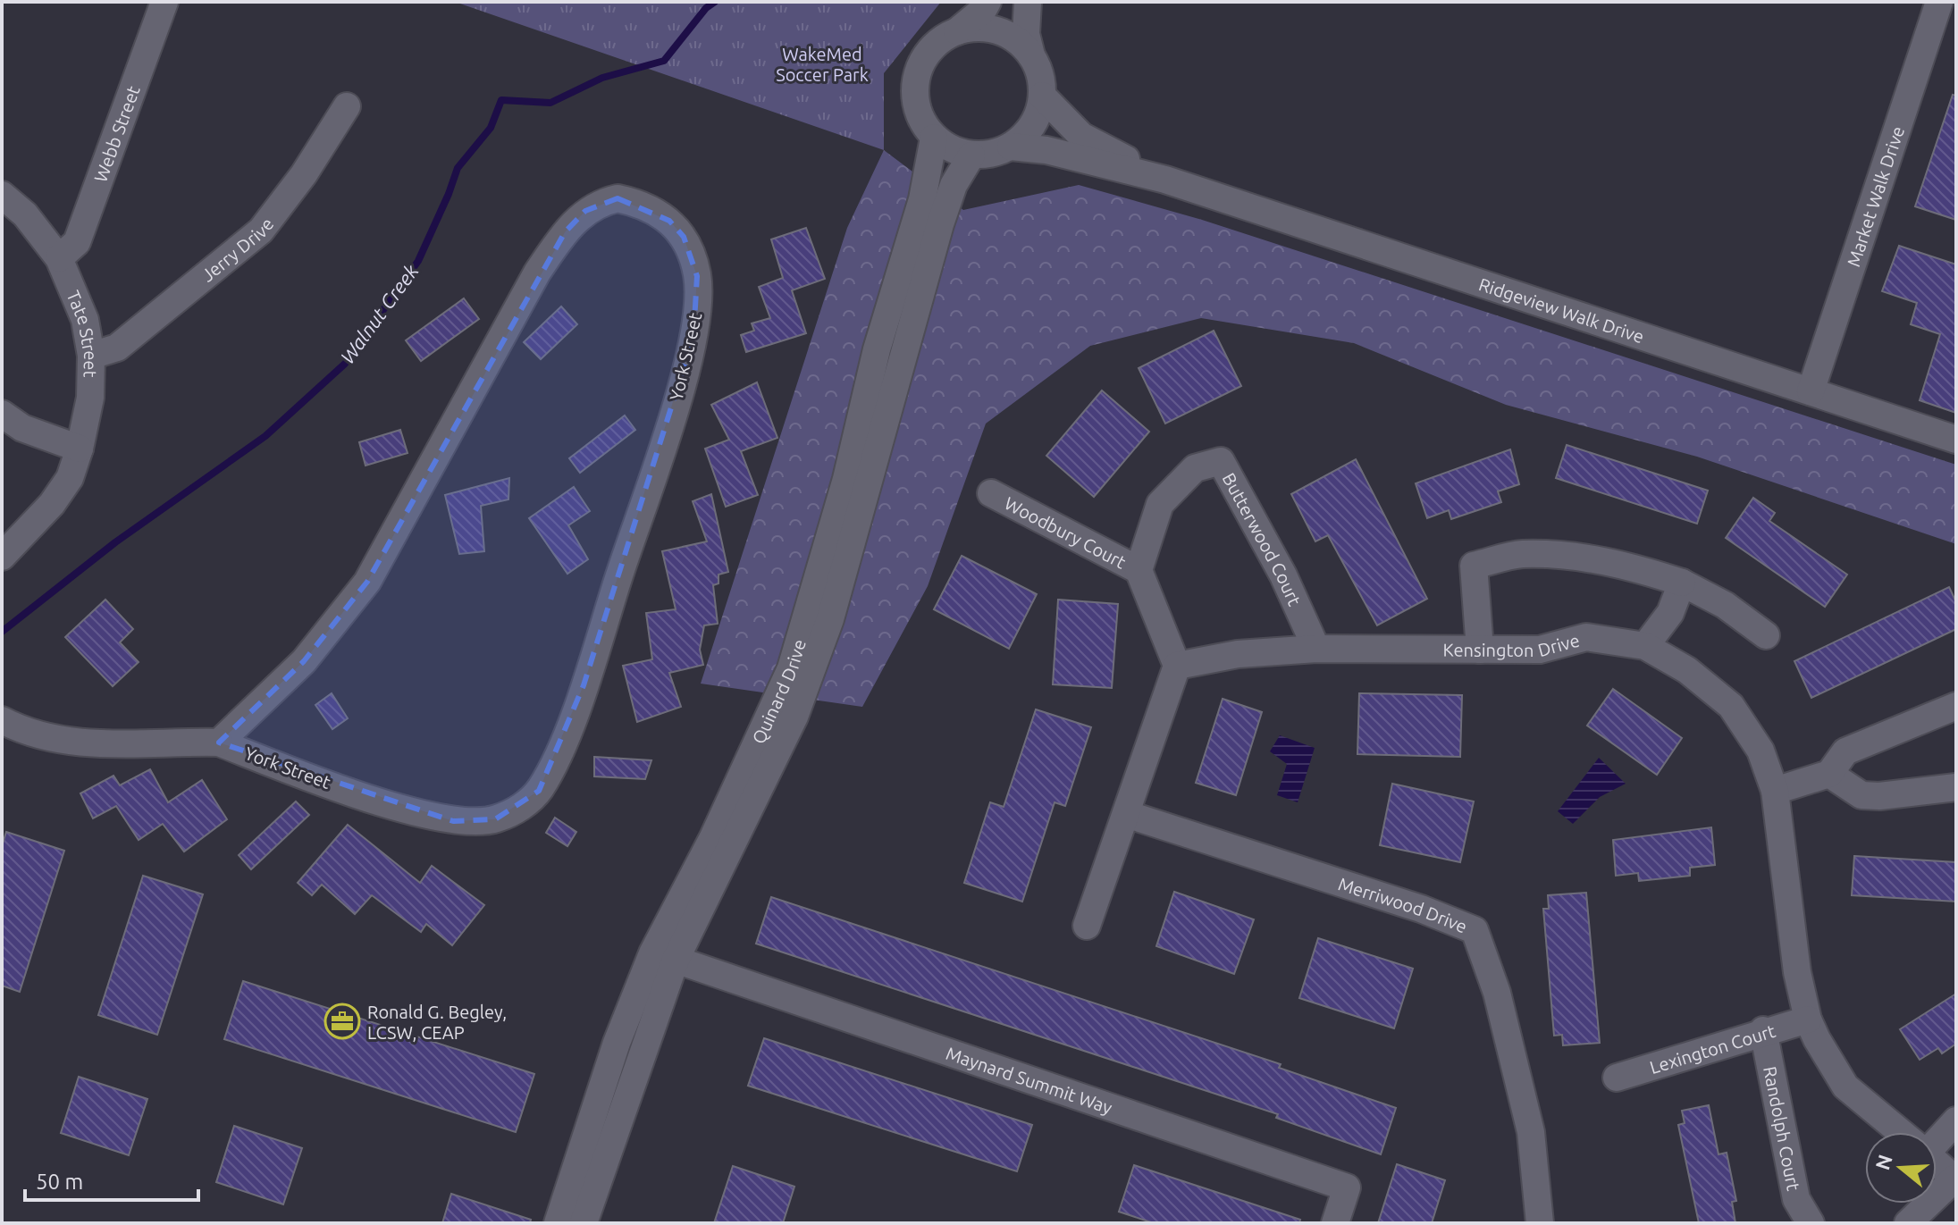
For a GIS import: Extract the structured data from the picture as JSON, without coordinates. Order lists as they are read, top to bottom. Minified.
{"streets":{"street":["Webb Street","Market Walk Drive","Jerry Drive","Ridgeview Walk Drive","Tate Street","York Street","Woodbury Court","Butterwood Court","Kensington Drive","Quinard Drive","Merriwood Drive","Lexington Court","Maynard Summit Way","Randolph Court"]},"crossings":[["Webb Street","Tate Street"],["Market Walk Drive","Ridgeview Walk Drive"],["Jerry Drive","Tate Street"],["Ridgeview Walk Drive","Quinard Drive"],["Woodbury Court","Butterwood Court"],["Butterwood Court","Kensington Drive"],["Kensington Drive","Lexington Court"],["Quinard Drive","Maynard Summit Way"],["Lexington Court","Randolph Court"]],"water":["Walnut Creek"],"parks":["WakeMed Soccer Park"],"places":{"office":["Ronald G. Begley, LCSW, CEAP"]},"scale_bar":"50 m","north":"left"}
